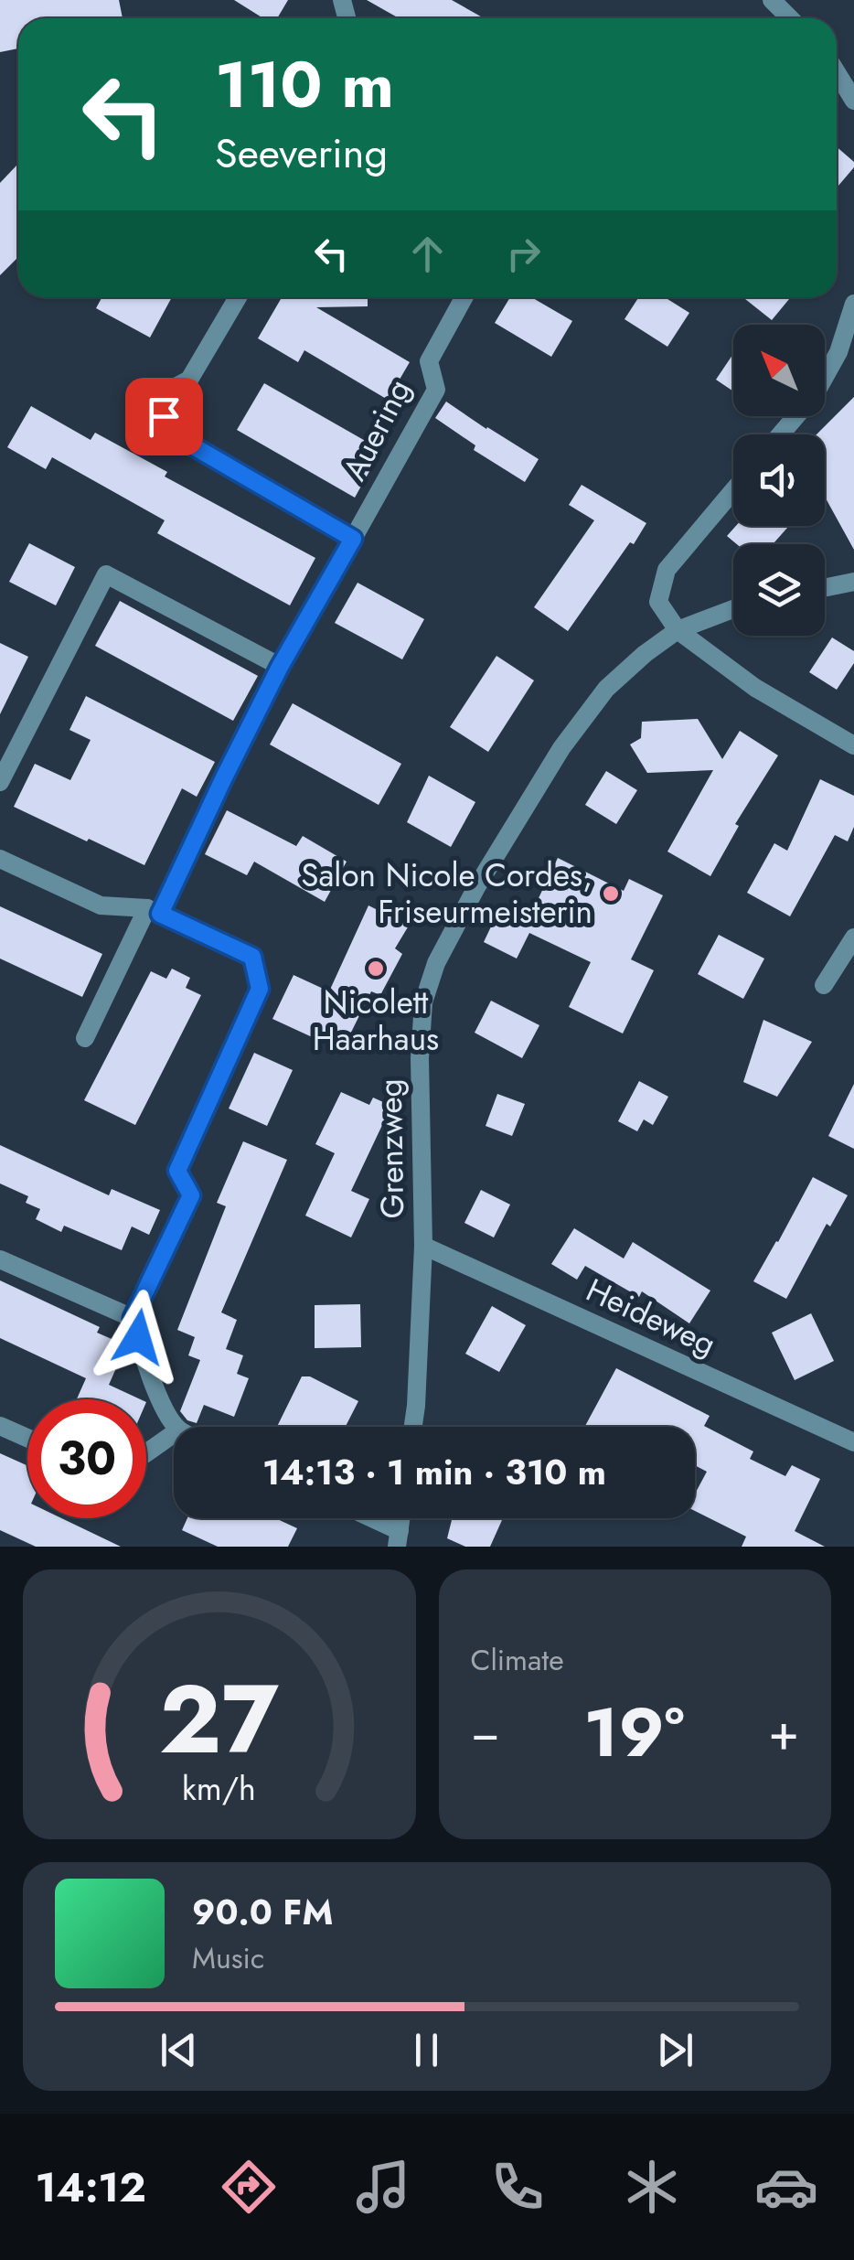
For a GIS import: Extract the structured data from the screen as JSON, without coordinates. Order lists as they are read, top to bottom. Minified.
{"streets":{"street":["Auering","Grenzweg","Heideweg"]},"crossings":[["Grenzweg","Heideweg"]],"places":["Salon Nicole Cordes, Friseurmeisterin","Nicolett Haarhaus"],"north":"top left","page":{"turn":["110 m","Seevering"],"limit":"30","trip":"14:13 · 1 min · 310 m","tile":"Climate","heat":["−","19°","+"],"song":["90.0 FM","Music"],"tabs":"14:12","gauge":["27","km/h"]}}
